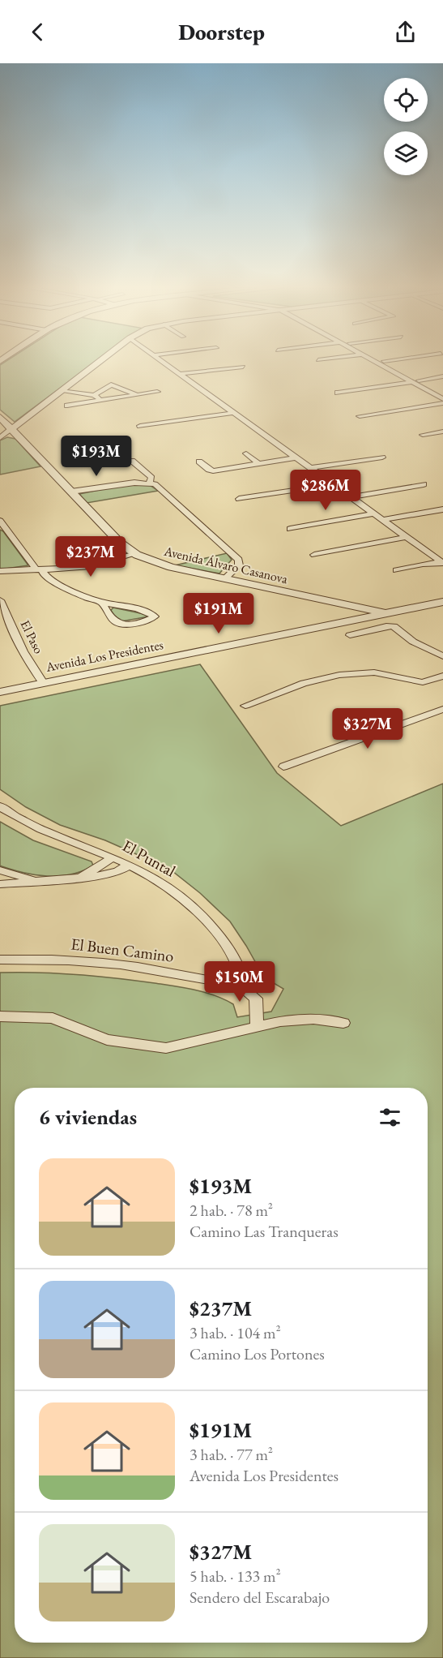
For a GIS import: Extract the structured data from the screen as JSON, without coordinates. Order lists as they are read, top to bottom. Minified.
{"streets":{"street":["Avenida Álvaro Casanova","El Paso","Avenida Los Presidentes","El Puntal","El Buen Camino"]},"crossings":[["Avenida Álvaro Casanova","Avenida Los Presidentes"],["El Paso","Avenida Los Presidentes"],["El Puntal","El Buen Camino"]],"page":{"header":"Doorstep","price":["$193M","$286M","$237M","$191M","$327M","$150M"],"heading":"6 viviendas","list":[{"name":"$193M","note":"2 hab. · 78 m² · Camino Las Tranqueras"},{"name":"$237M","note":"3 hab. · 104 m² · Camino Los Portones"},{"name":"$191M","note":"3 hab. · 77 m² · Avenida Los Presidentes"},{"name":"$327M","note":"5 hab. · 133 m² · Sendero del Escarabajo"}]}}
